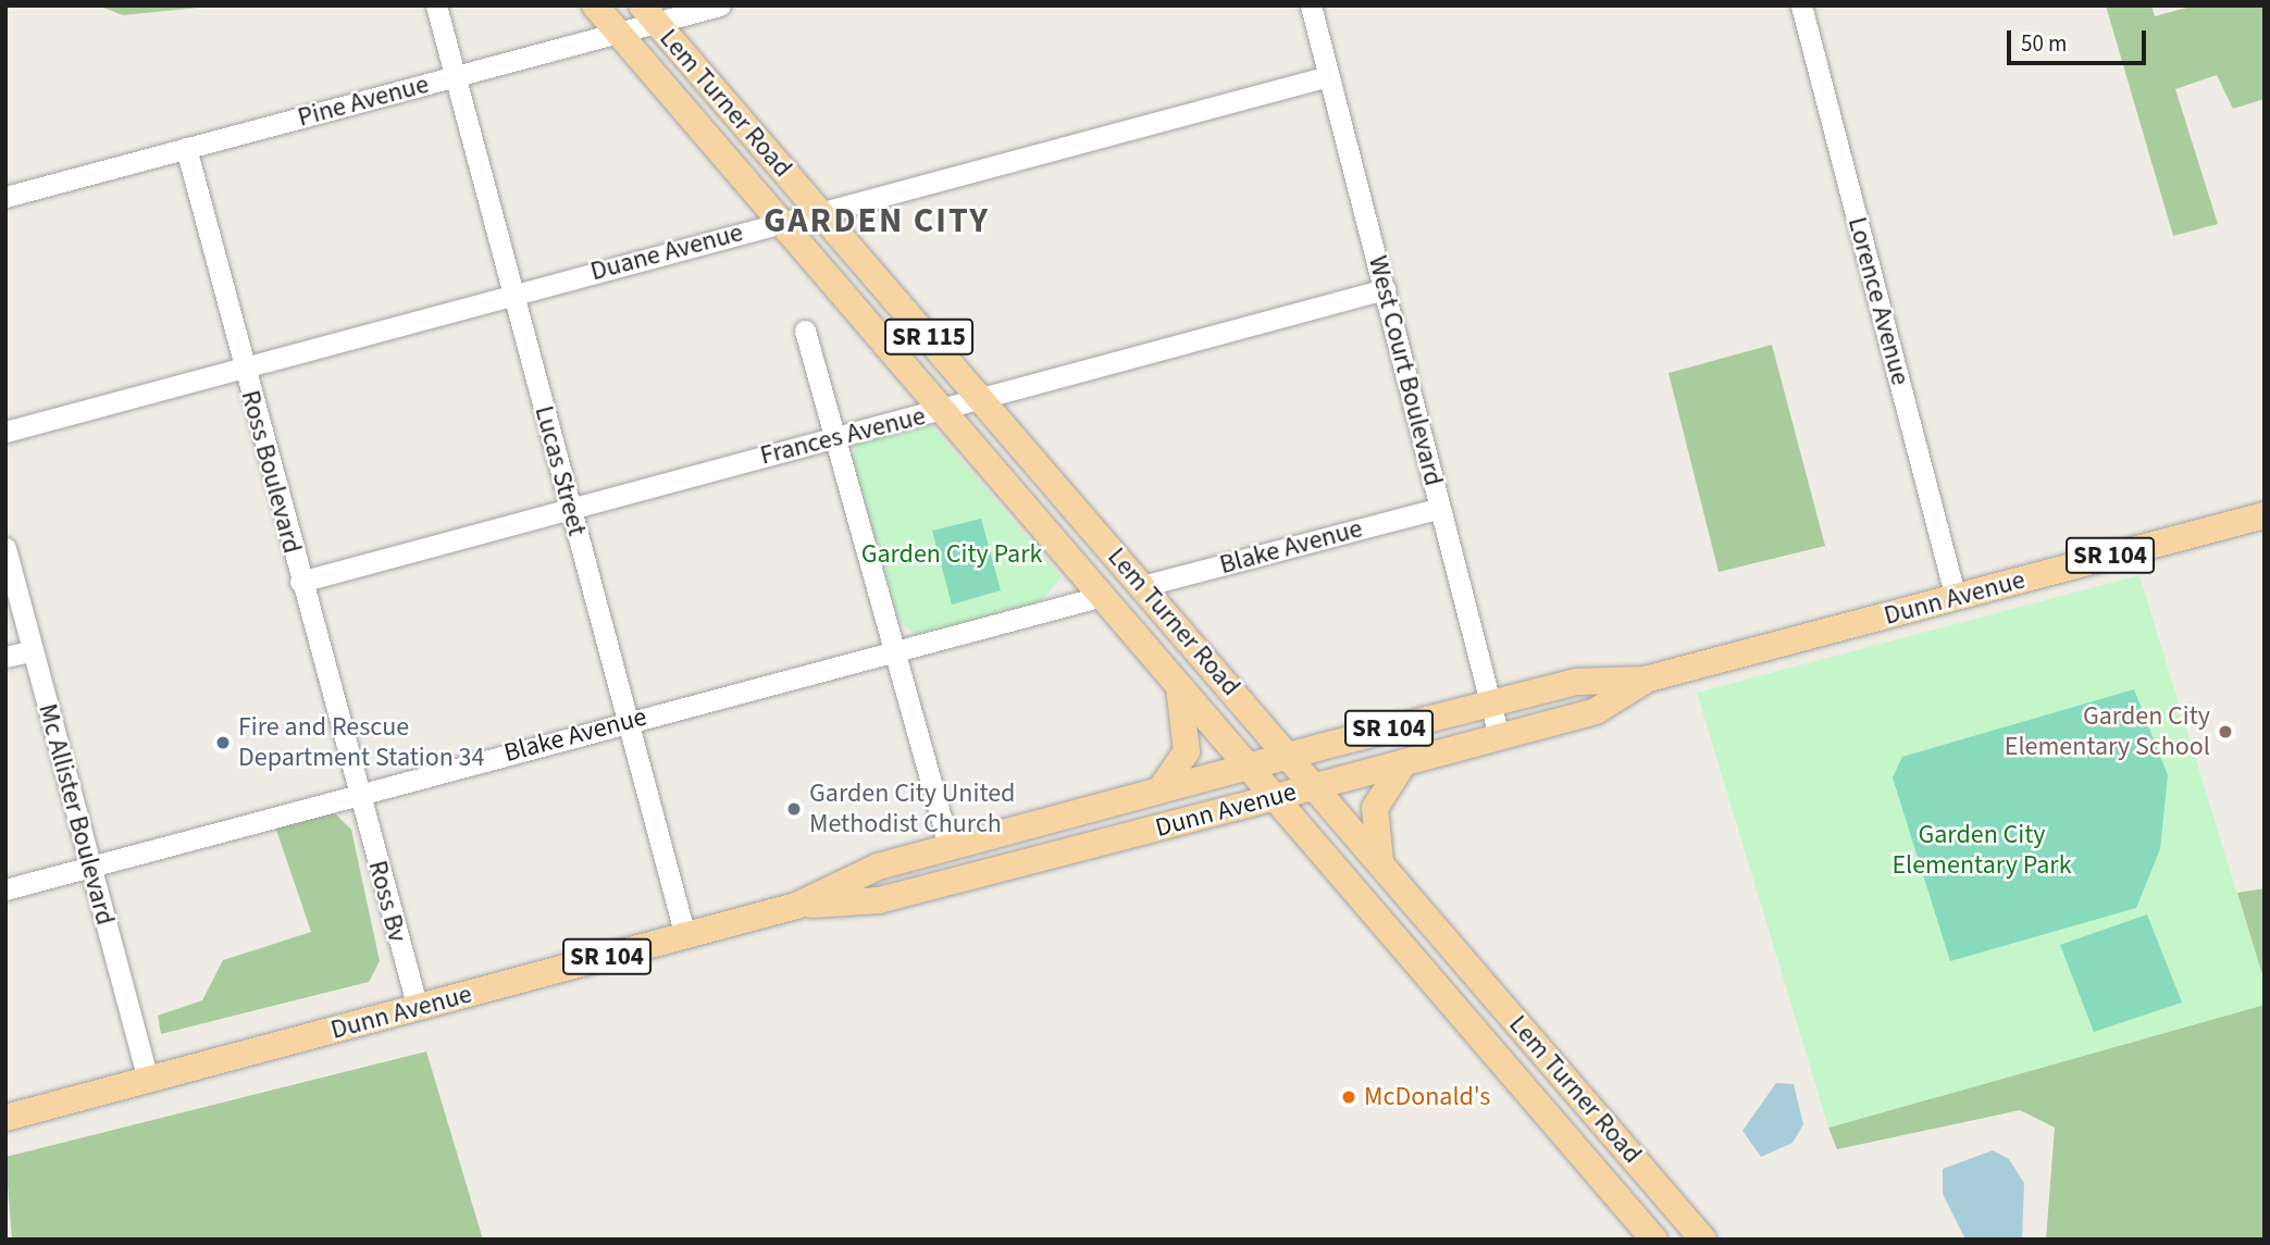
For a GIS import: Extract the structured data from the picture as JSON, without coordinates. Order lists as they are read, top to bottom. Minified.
{"streets":{"main road":["Lem Turner Road","SR 115","SR 104","Dunn Avenue"],"street":["Pine Avenue","Duane Avenue","Lorence Avenue","West Court Boulevard","Frances Avenue","Lucas Street","Ross Boulevard","Blake Avenue","Mc Allister Boulevard","Ross Bv"]},"crossings":[["Pine Avenue","Lem Turner Road"],["Pine Avenue","Lucas Street"],["Pine Avenue","Ross Boulevard"],["Lem Turner Road","Duane Avenue"],["Lem Turner Road","Frances Avenue"],["Lem Turner Road","Blake Avenue"],["Lem Turner Road","Dunn Avenue"],["Duane Avenue","West Court Boulevard"],["Duane Avenue","Lucas Street"],["Duane Avenue","Ross Boulevard"],["Lorence Avenue","Dunn Avenue"],["West Court Boulevard","Frances Avenue"],["West Court Boulevard","Blake Avenue"],["West Court Boulevard","Dunn Avenue"],["Frances Avenue","Lucas Street"],["Frances Avenue","Ross Boulevard"],["Lucas Street","Blake Avenue"],["Lucas Street","Dunn Avenue"],["Ross Boulevard","Blake Avenue"],["Ross Boulevard","Ross Bv"],["Blake Avenue","Mc Allister Boulevard"],["Blake Avenue","Ross Bv"],["Dunn Avenue","Mc Allister Boulevard"],["Dunn Avenue","Ross Bv"]],"districts":["GARDEN CITY"],"parks":["Garden City Park","Garden City Elementary Park"],"places":["Garden City Elementary School","Fire and Rescue Department Station 34","Garden City United Methodist Church","McDonald's"],"scale_bar":"50 m"}
